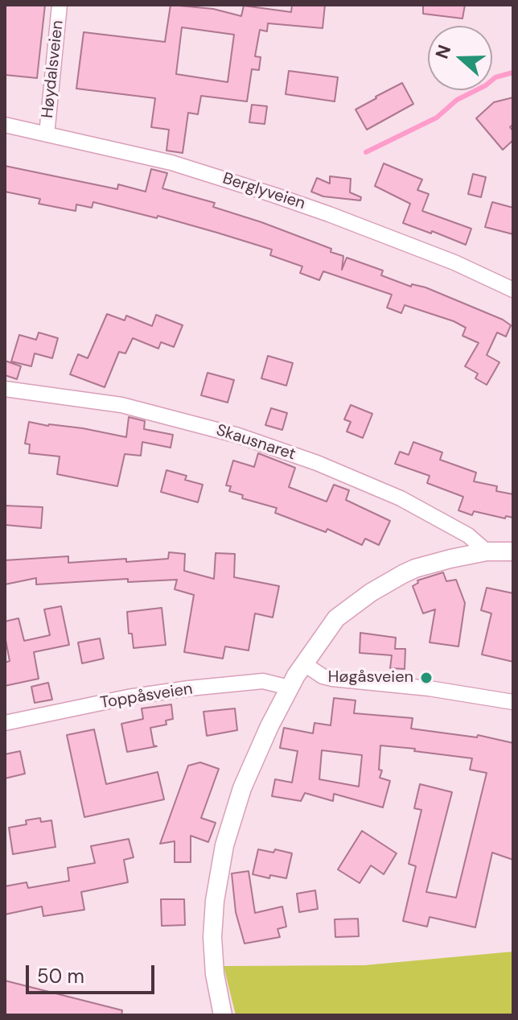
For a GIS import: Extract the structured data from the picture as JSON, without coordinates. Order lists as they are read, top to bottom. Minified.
{"streets":{"street":["Høydalsveien","Berglyveien","Skausnaret","Toppåsveien"]},"crossings":[["Høydalsveien","Berglyveien"]],"places":["Høgåsveien"],"scale_bar":"50 m","north":"left"}
